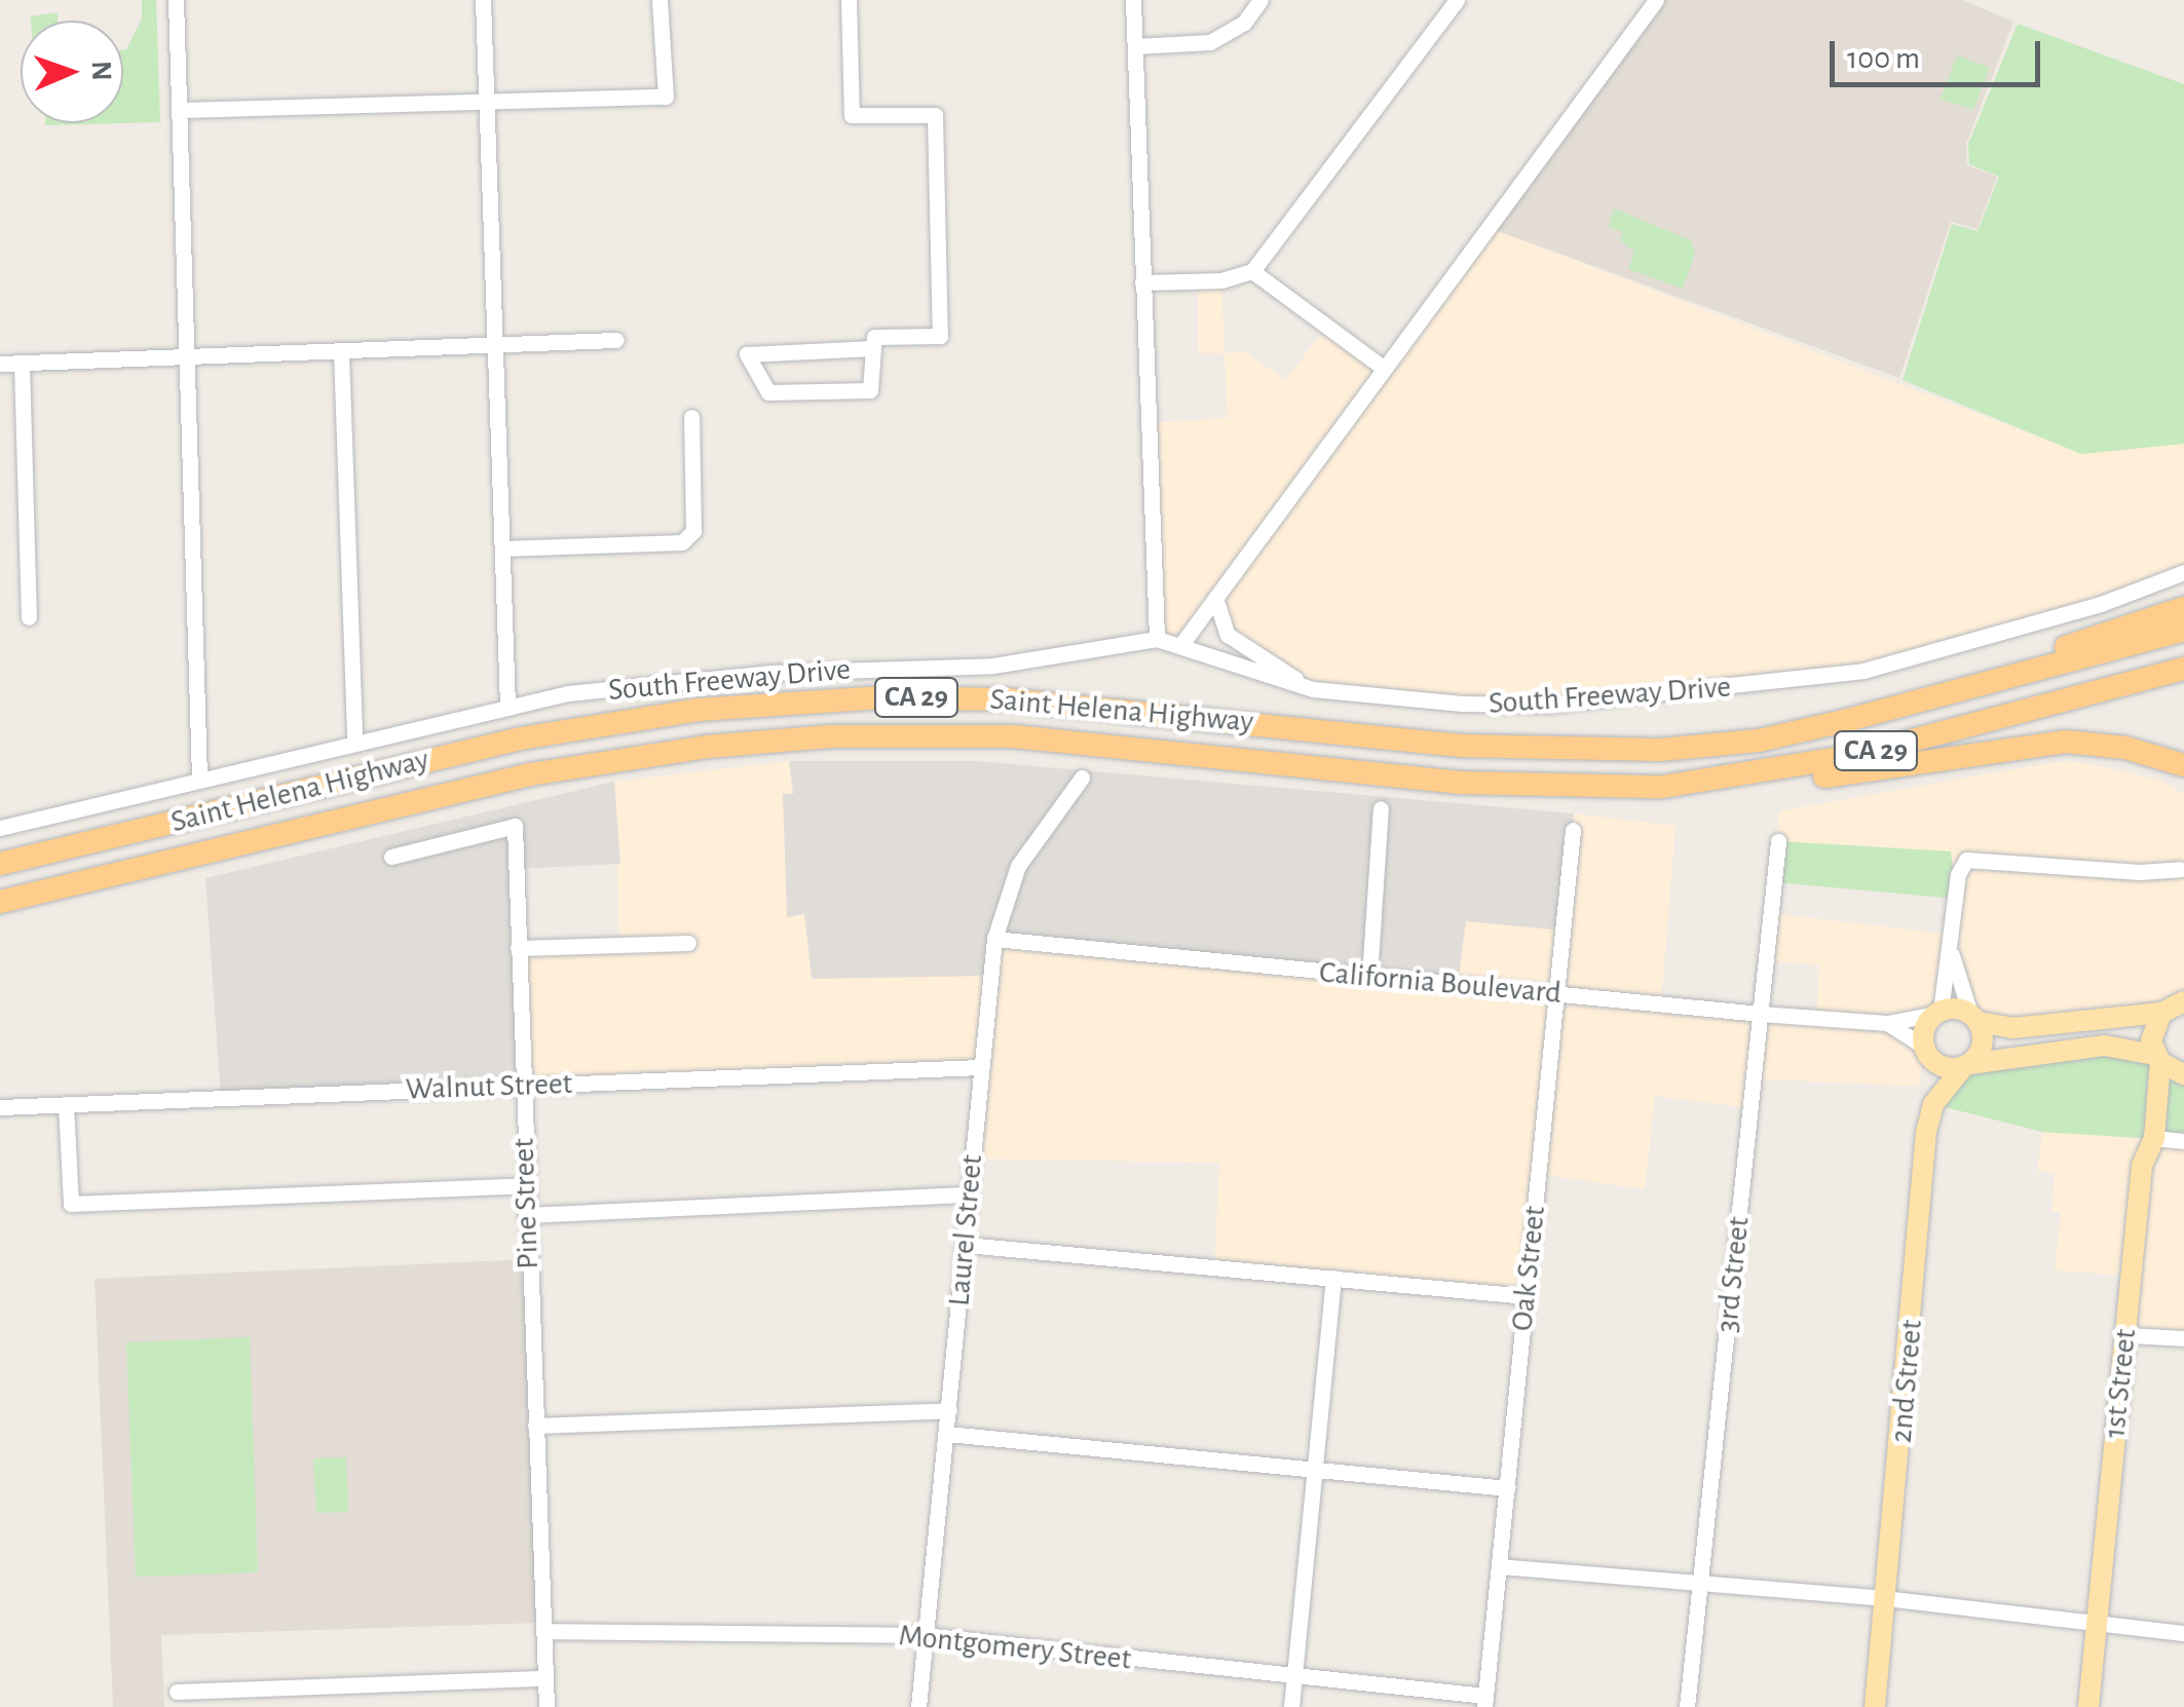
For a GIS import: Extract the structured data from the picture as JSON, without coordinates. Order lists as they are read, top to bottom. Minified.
{"streets":{"highway":["CA 29","Saint Helena Highway"],"main road":["2nd Street","1st Street"],"street":["South Freeway Drive","California Boulevard","Walnut Street","Pine Street","Laurel Street","Oak Street","3rd Street","Montgomery Street"]},"crossings":[["California Boulevard","Laurel Street"],["California Boulevard","Oak Street"],["California Boulevard","3rd Street"],["California Boulevard","2nd Street"],["Walnut Street","Pine Street"],["Walnut Street","Laurel Street"],["Pine Street","Montgomery Street"],["Laurel Street","Montgomery Street"],["Oak Street","Montgomery Street"]],"scale_bar":"100 m","north":"right"}
